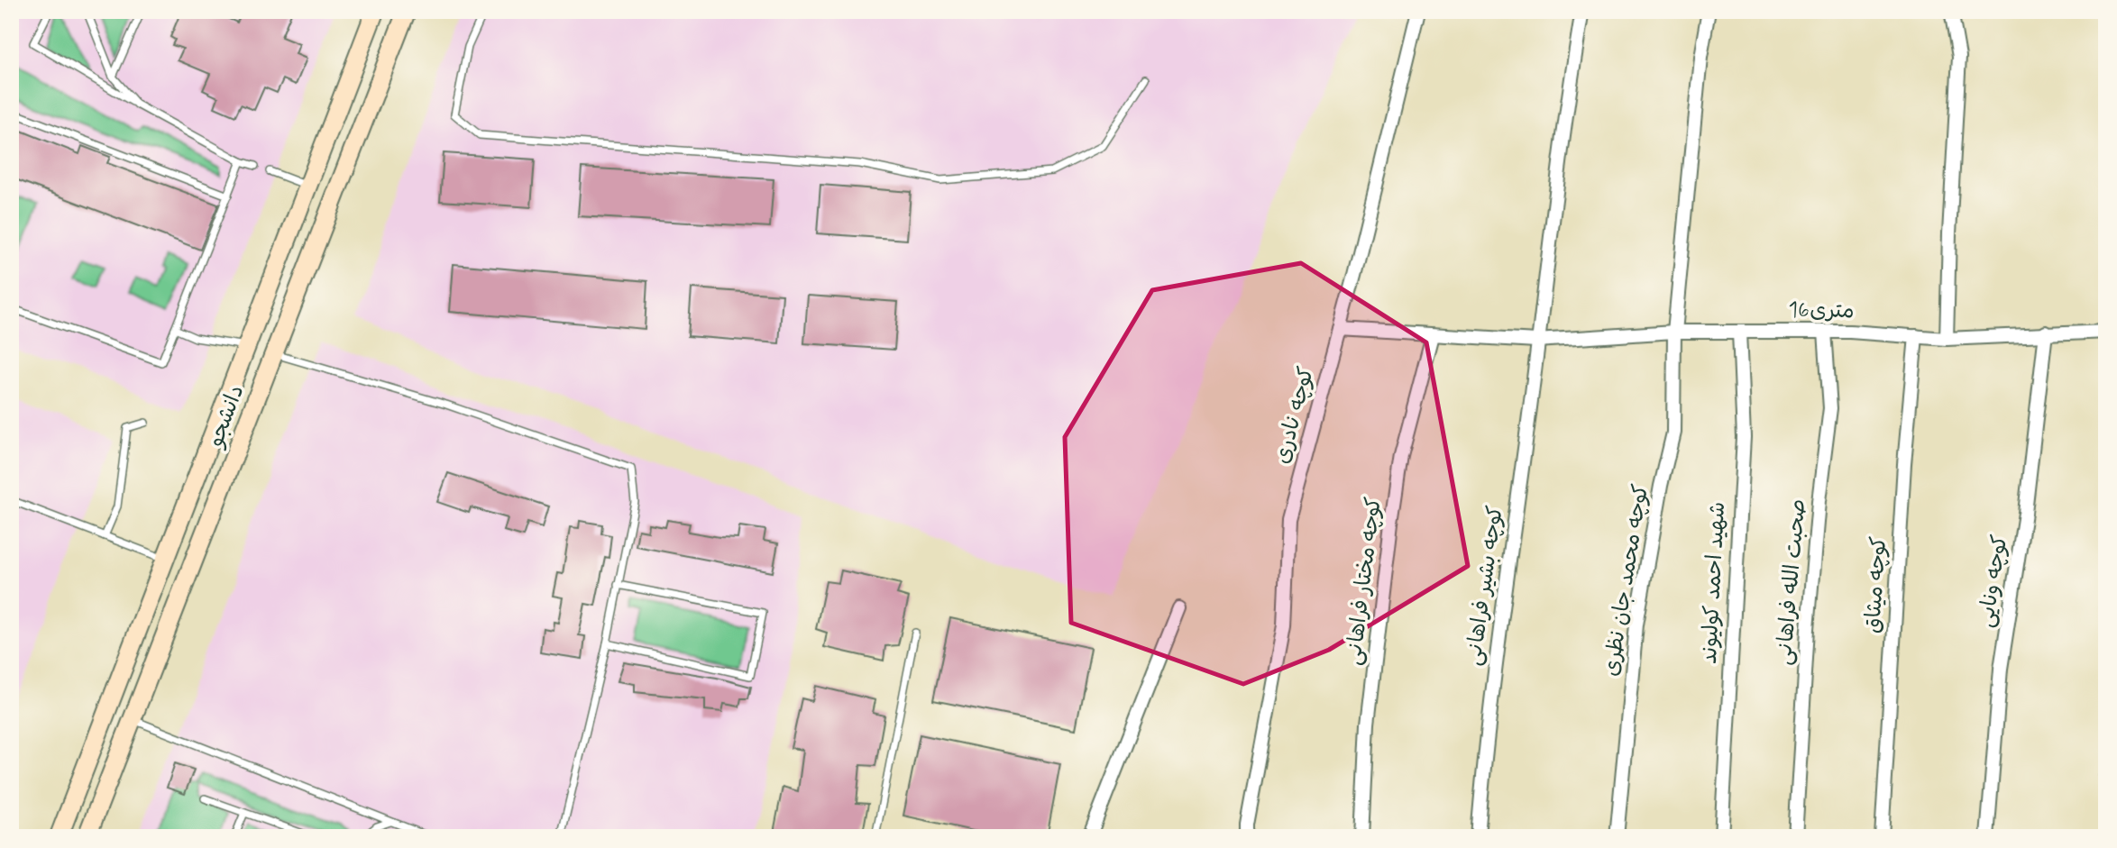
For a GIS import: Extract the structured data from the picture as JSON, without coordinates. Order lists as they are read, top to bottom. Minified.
{"streets":{"main road":["دانشجو"],"street":["16متری","کوچه نادری","کوچه محمد جان نظری","کوچه مختار فراهانی","کوچه ونایی","صحبت الله فراهانی","شهید احمد کولیوند","کوچه میثاق","کوچه بشیر فراهانی"]},"crossings":[["16متری","کوچه نادری"],["16متری","کوچه محمد جان نظری"],["16متری","کوچه مختار فراهانی"],["16متری","کوچه ونایی"],["16متری","صحبت الله فراهانی"],["16متری","شهید احمد کولیوند"],["16متری","کوچه میثاق"],["16متری","کوچه بشیر فراهانی"]]}
